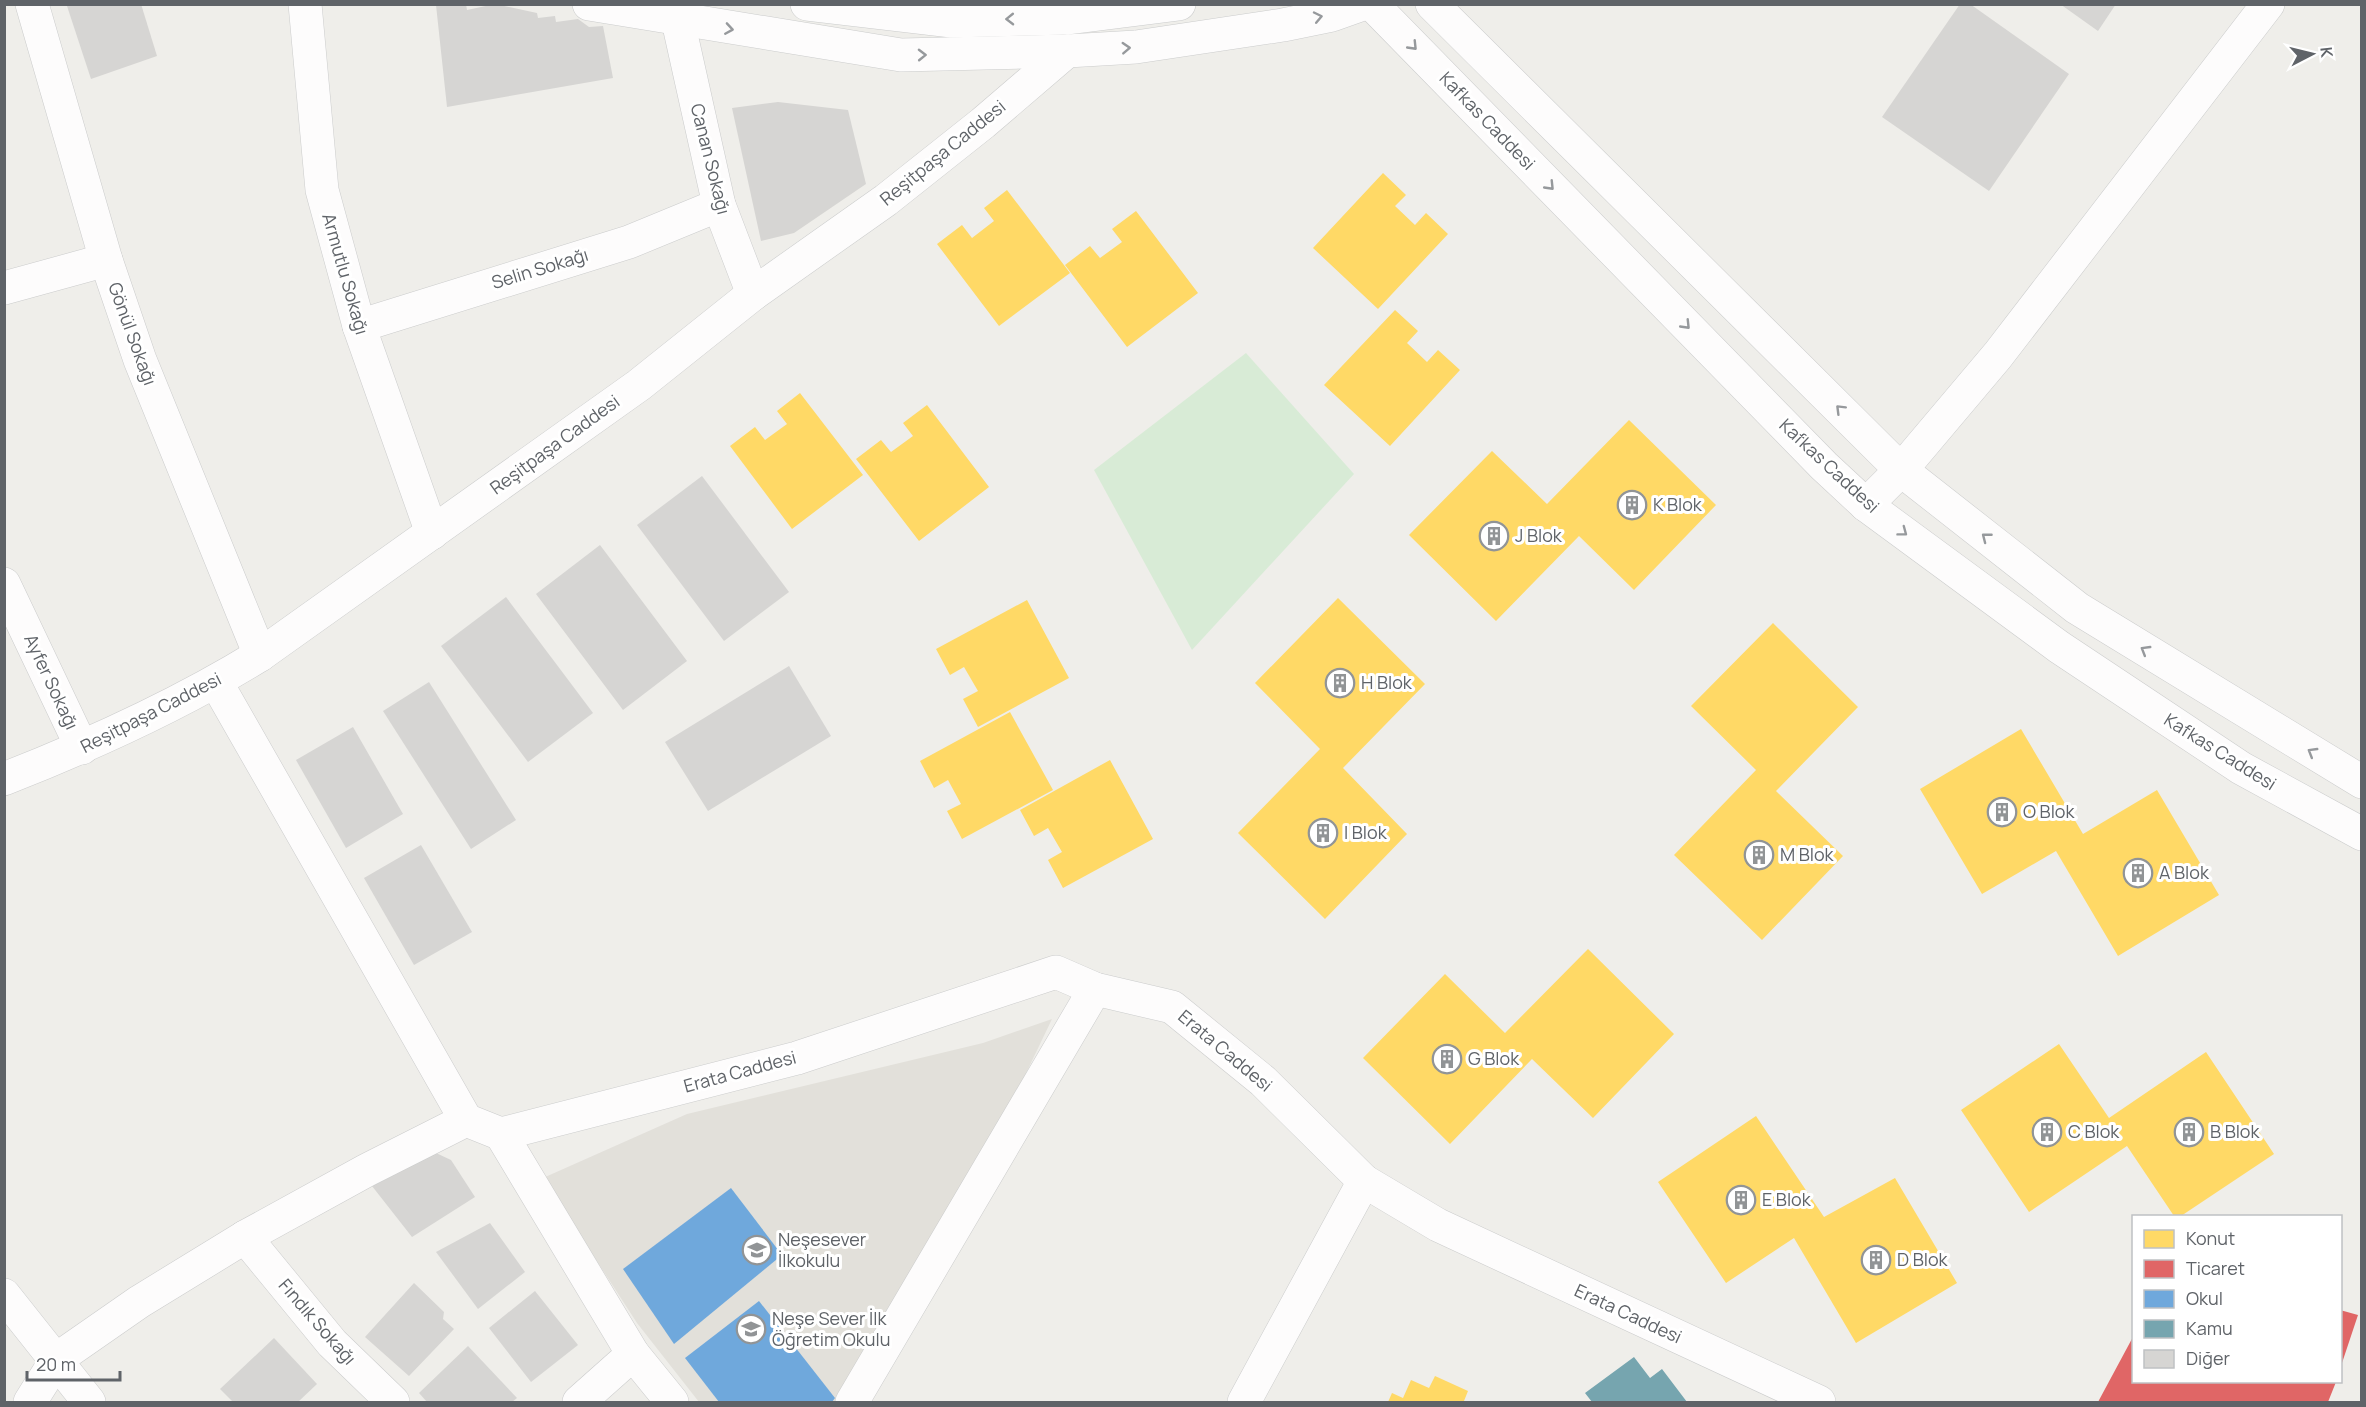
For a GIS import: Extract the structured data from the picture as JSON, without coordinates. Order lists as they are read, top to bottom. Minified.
{"streets":{"street":["Kafkas Caddesi","Reşitpaşa Caddesi","Canan Sokağı","Selin Sokağı","Armutlu Sokağı","Gönül Sokağı","Ayfer Sokağı","Erata Caddesi","Fındık Sokağı"]},"crossings":[["Reşitpaşa Caddesi","Canan Sokağı"],["Reşitpaşa Caddesi","Armutlu Sokağı"],["Reşitpaşa Caddesi","Gönül Sokağı"],["Reşitpaşa Caddesi","Ayfer Sokağı"],["Canan Sokağı","Selin Sokağı"],["Selin Sokağı","Armutlu Sokağı"]],"places":{"building":["K Blok","J Blok","H Blok","O Blok","I Blok","M Blok","A Blok","G Blok","C Blok","B Blok","E Blok","D Blok"],"school or university":["Neşesever İlkokulu","Neşe Sever İlk Öğretim Okulu"]},"legend":["Konut","Ticaret","Okul","Kamu","Diğer"],"scale_bar":"20 m","north":"right"}
